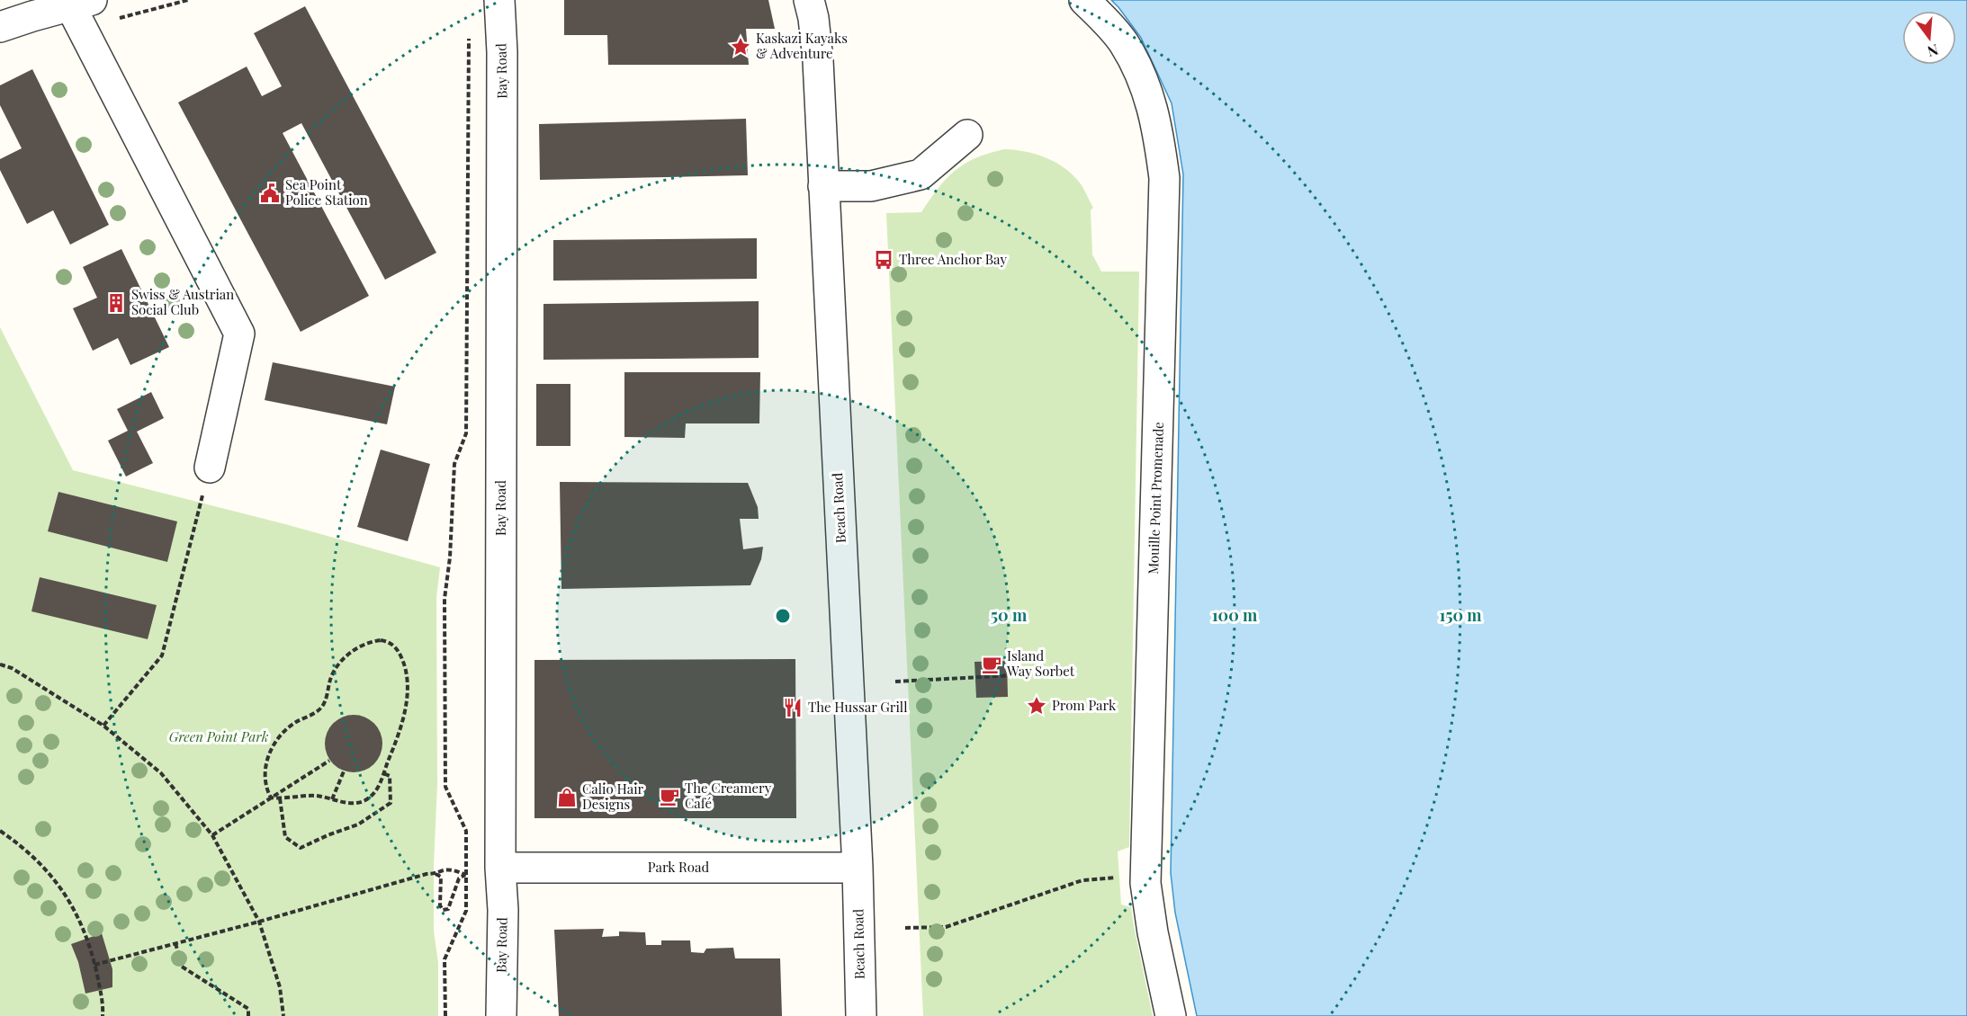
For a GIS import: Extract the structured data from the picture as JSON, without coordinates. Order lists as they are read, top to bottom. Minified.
{"streets":{"street":["Bay Road","Mouille Point Promenade","Beach Road","Park Road"]},"crossings":[["Bay Road","Park Road"],["Beach Road","Park Road"]],"parks":["Green Point Park"],"places":{"place":["Kaskazi Kayaks & Adventure","Prom Park"],"public building":["Sea Point Police Station"],"bus stop":["Three Anchor Bay"],"building":["Swiss & Austrian Social Club"],"cafe":["Island Way Sorbet","The Creamery Café"],"restaurant":["The Hussar Grill"],"shop":["Calio Hair Designs"]},"north":"bottom","rings":["50 m","100 m","150 m"]}
